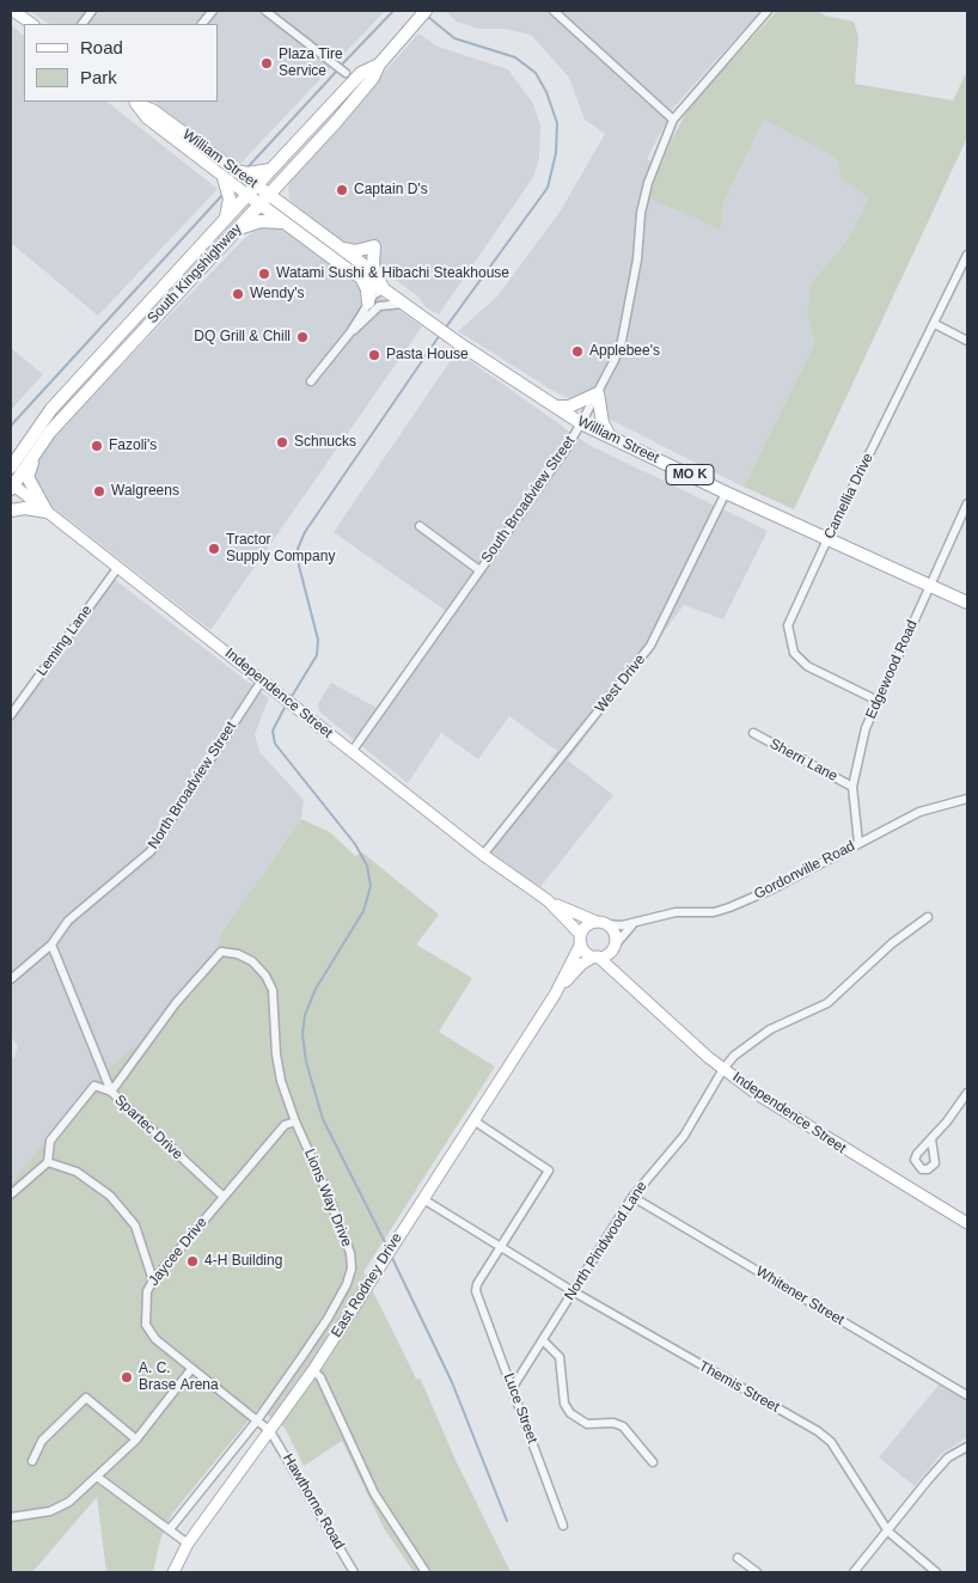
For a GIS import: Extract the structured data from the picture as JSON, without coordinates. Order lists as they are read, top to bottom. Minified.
{"streets":{"main road":["William Street","South Kingshighway","MO K"],"street":["Camellia Drive","South Broadview Street","Leming Lane","Edgewood Road","West Drive","Independence Street","Sherri Lane","North Broadview Street","Gordonville Road","Spartec Drive","Lions Way Drive","North Pindwood Lane","Jaycee Drive","East Rodney Drive","Whitener Street","Themis Street","Luce Street","Hawthorne Road"]},"crossings":[["William Street","South Kingshighway"],["William Street","Camellia Drive"],["William Street","South Broadview Street"],["William Street","Edgewood Road"],["William Street","West Drive"],["South Kingshighway","Independence Street"],["Camellia Drive","Edgewood Road"],["South Broadview Street","Independence Street"],["Leming Lane","Independence Street"],["Edgewood Road","Sherri Lane"],["Edgewood Road","Gordonville Road"],["West Drive","Independence Street"],["Independence Street","North Broadview Street"],["Independence Street","Gordonville Road"],["Independence Street","North Pindwood Lane"],["Independence Street","East Rodney Drive"],["North Broadview Street","Spartec Drive"],["Gordonville Road","East Rodney Drive"],["Spartec Drive","Lions Way Drive"],["Spartec Drive","Jaycee Drive"],["Lions Way Drive","Jaycee Drive"],["North Pindwood Lane","Whitener Street"],["North Pindwood Lane","Themis Street"],["North Pindwood Lane","Luce Street"],["Jaycee Drive","East Rodney Drive"],["Jaycee Drive","Hawthorne Road"],["East Rodney Drive","Themis Street"],["East Rodney Drive","Hawthorne Road"],["Themis Street","Luce Street"]],"places":["Plaza Tire Service","Captain D's","Watami Sushi & Hibachi Steakhouse","Wendy's","DQ Grill & Chill","Applebee's","Pasta House","Schnucks","Fazoli's","Walgreens","Tractor Supply Company","4-H Building","A. C. Brase Arena"],"legend":["Road","Park"]}
